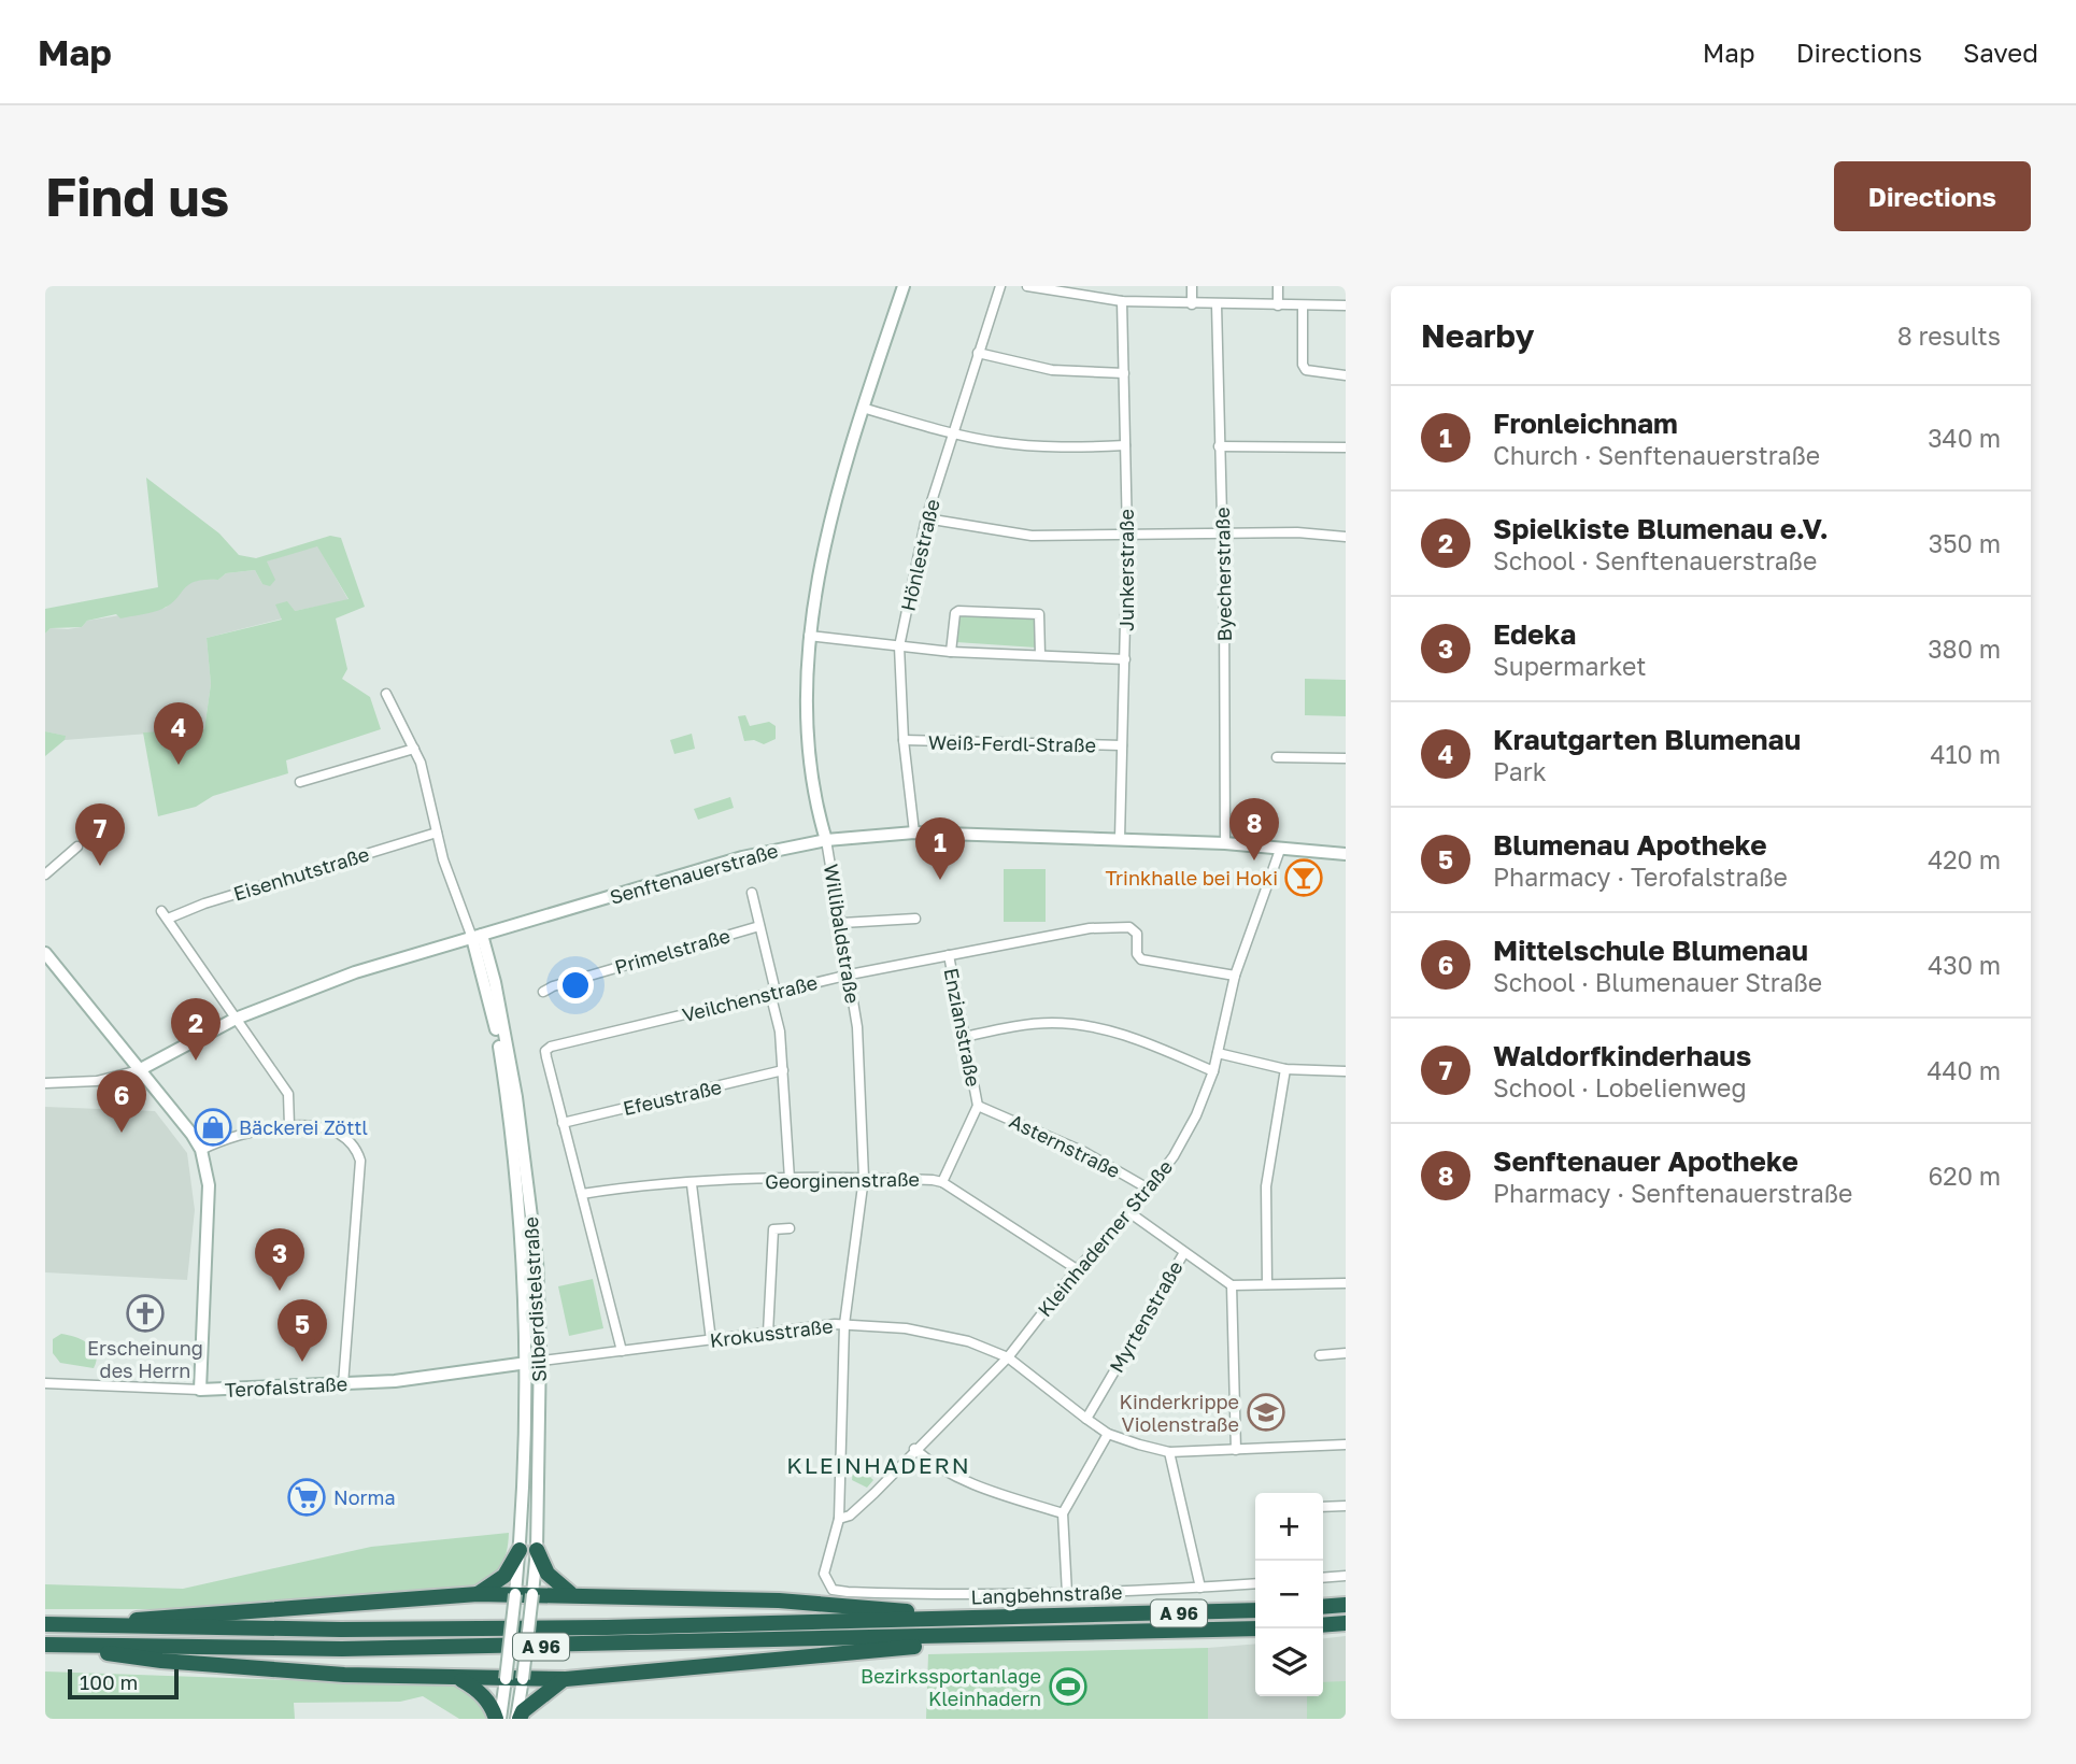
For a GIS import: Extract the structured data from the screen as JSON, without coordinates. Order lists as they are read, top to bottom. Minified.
{"streets":{"highway":["A 96"],"street":["Hönlestraße","Junkerstraße","Byecherstraße","Weiß-Ferdl-Straße","Eisenhutstraße","Senftenauerstraße","Willibaldstraße","Primelstraße","Veilchenstraße","Enzianstraße","Efeustraße","Asternstraße","Georginenstraße","Kleinhaderner Straße","Silberdistelstraße","Myrtenstraße","Krokusstraße","Terofalstraße","Langbehnstraße"]},"crossings":[["Hönlestraße","Weiß-Ferdl-Straße"],["Hönlestraße","Senftenauerstraße"],["Junkerstraße","Weiß-Ferdl-Straße"],["Junkerstraße","Senftenauerstraße"],["Byecherstraße","Senftenauerstraße"],["Eisenhutstraße","Senftenauerstraße"],["Eisenhutstraße","Silberdistelstraße"],["Senftenauerstraße","Willibaldstraße"],["Senftenauerstraße","Kleinhaderner Straße"],["Senftenauerstraße","Silberdistelstraße"],["Willibaldstraße","Veilchenstraße"],["Willibaldstraße","Georginenstraße"],["Willibaldstraße","Kleinhaderner Straße"],["Willibaldstraße","Krokusstraße"],["Willibaldstraße","Langbehnstraße"],["Veilchenstraße","Enzianstraße"],["Veilchenstraße","Efeustraße"],["Veilchenstraße","Georginenstraße"],["Veilchenstraße","Kleinhaderner Straße"],["Veilchenstraße","Krokusstraße"],["Enzianstraße","Asternstraße"],["Enzianstraße","Georginenstraße"],["Asternstraße","Kleinhaderner Straße"],["Georginenstraße","Kleinhaderner Straße"],["Kleinhaderner Straße","Krokusstraße"],["Silberdistelstraße","Krokusstraße"],["Silberdistelstraße","Terofalstraße"],["Myrtenstraße","Krokusstraße"],["Krokusstraße","Terofalstraße"]],"districts":["KLEINHADERN"],"places":{"bar":["Trinkhalle bei Hoki"],"shop":["Bäckerei Zöttl"],"church":["Erscheinung des Herrn"],"school or university":["Kinderkrippe Violenstraße"],"supermarket":["Norma"],"sports":["Bezirkssportanlage Kleinhadern"]},"scale_bar":"100 m","page":{"header":"Map","nav":["Map","Directions","Saved"],"buttons":"Directions","title":"Find us","heading":["Nearby","8 results"],"list":[{"mark":"1","name":"Fronleichnam","note":"Church · Senftenauerstraße","value":"340 m"},{"mark":"2","name":"Spielkiste Blumenau e.V.","note":"School · Senftenauerstraße","value":"350 m"},{"mark":"3","name":"Edeka","note":"Supermarket","value":"380 m"},{"mark":"4","name":"Krautgarten Blumenau","note":"Park","value":"410 m"},{"mark":"5","name":"Blumenau Apotheke","note":"Pharmacy · Terofalstraße","value":"420 m"},{"mark":"6","name":"Mittelschule Blumenau","note":"School · Blumenauer Straße","value":"430 m"},{"mark":"7","name":"Waldorfkinderhaus","note":"School · Lobelienweg","value":"440 m"},{"mark":"8","name":"Senftenauer Apotheke","note":"Pharmacy · Senftenauerstraße","value":"620 m"}],"pins":["4","8","7","1","2","6","3","5"],"map_buttons":["+","−"],"scale":"100 m"}}
